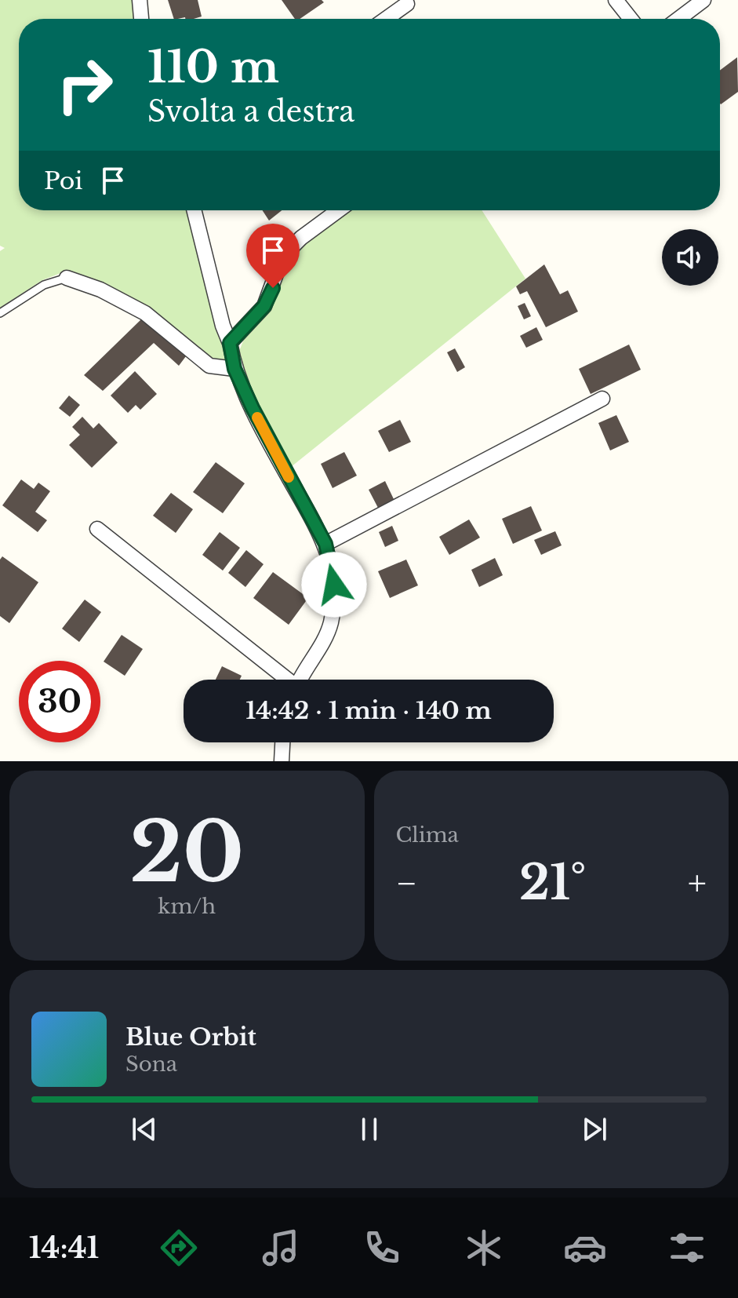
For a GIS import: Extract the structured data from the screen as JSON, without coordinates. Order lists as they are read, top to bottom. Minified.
{"page":{"turn":["110 m","Svolta a destra"],"then":"Poi","limit":"30","trip":"14:42 · 1 min · 140 m","tile":[["20","km/h"],"Clima"],"heat":["−","21°","+"],"song":["Blue Orbit","Sona"],"tabs":"14:41"}}
